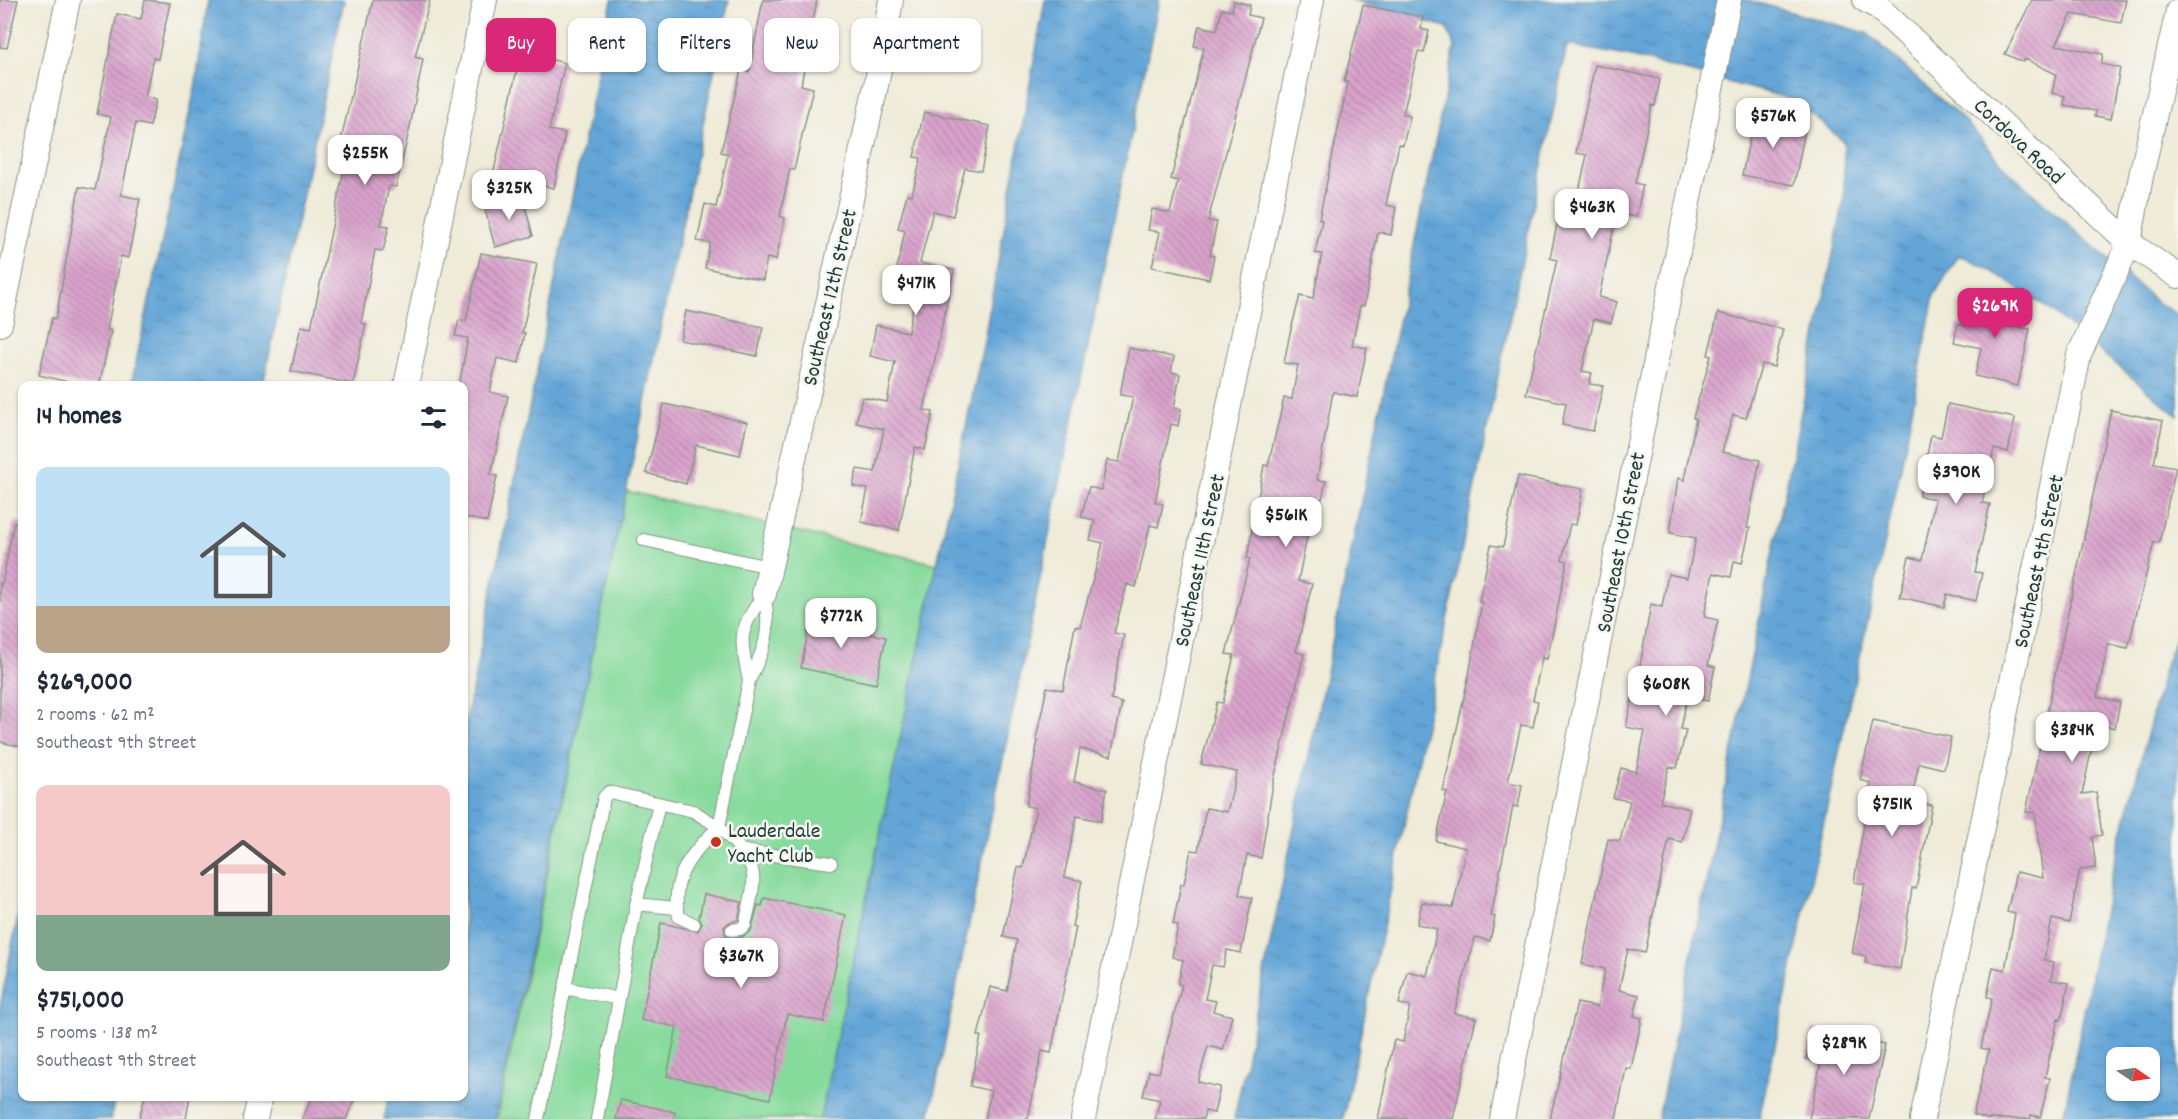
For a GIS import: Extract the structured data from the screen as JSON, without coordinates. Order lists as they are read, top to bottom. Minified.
{"streets":{"street":["Cordova Road","Southeast 12th Street","Southeast 10th Street","Southeast 11th Street","Southeast 9th Street"]},"crossings":[["Cordova Road","Southeast 9th Street"]],"places":["Lauderdale Yacht Club"],"north":"right","page":{"chip":["Buy","Rent","Filters","New","Apartment"],"price":["$576K","$255K","$325K","$463K","$471K","$269K","$390K","$561K","$772K","$608K","$384K","$751K","$367K","$289K"],"heading":"14 homes","list":[{"name":"$269,000","note":"2 rooms · 62 m² · Southeast 9th Street"},{"name":"$751,000","note":"5 rooms · 138 m² · Southeast 9th Street"}]}}
